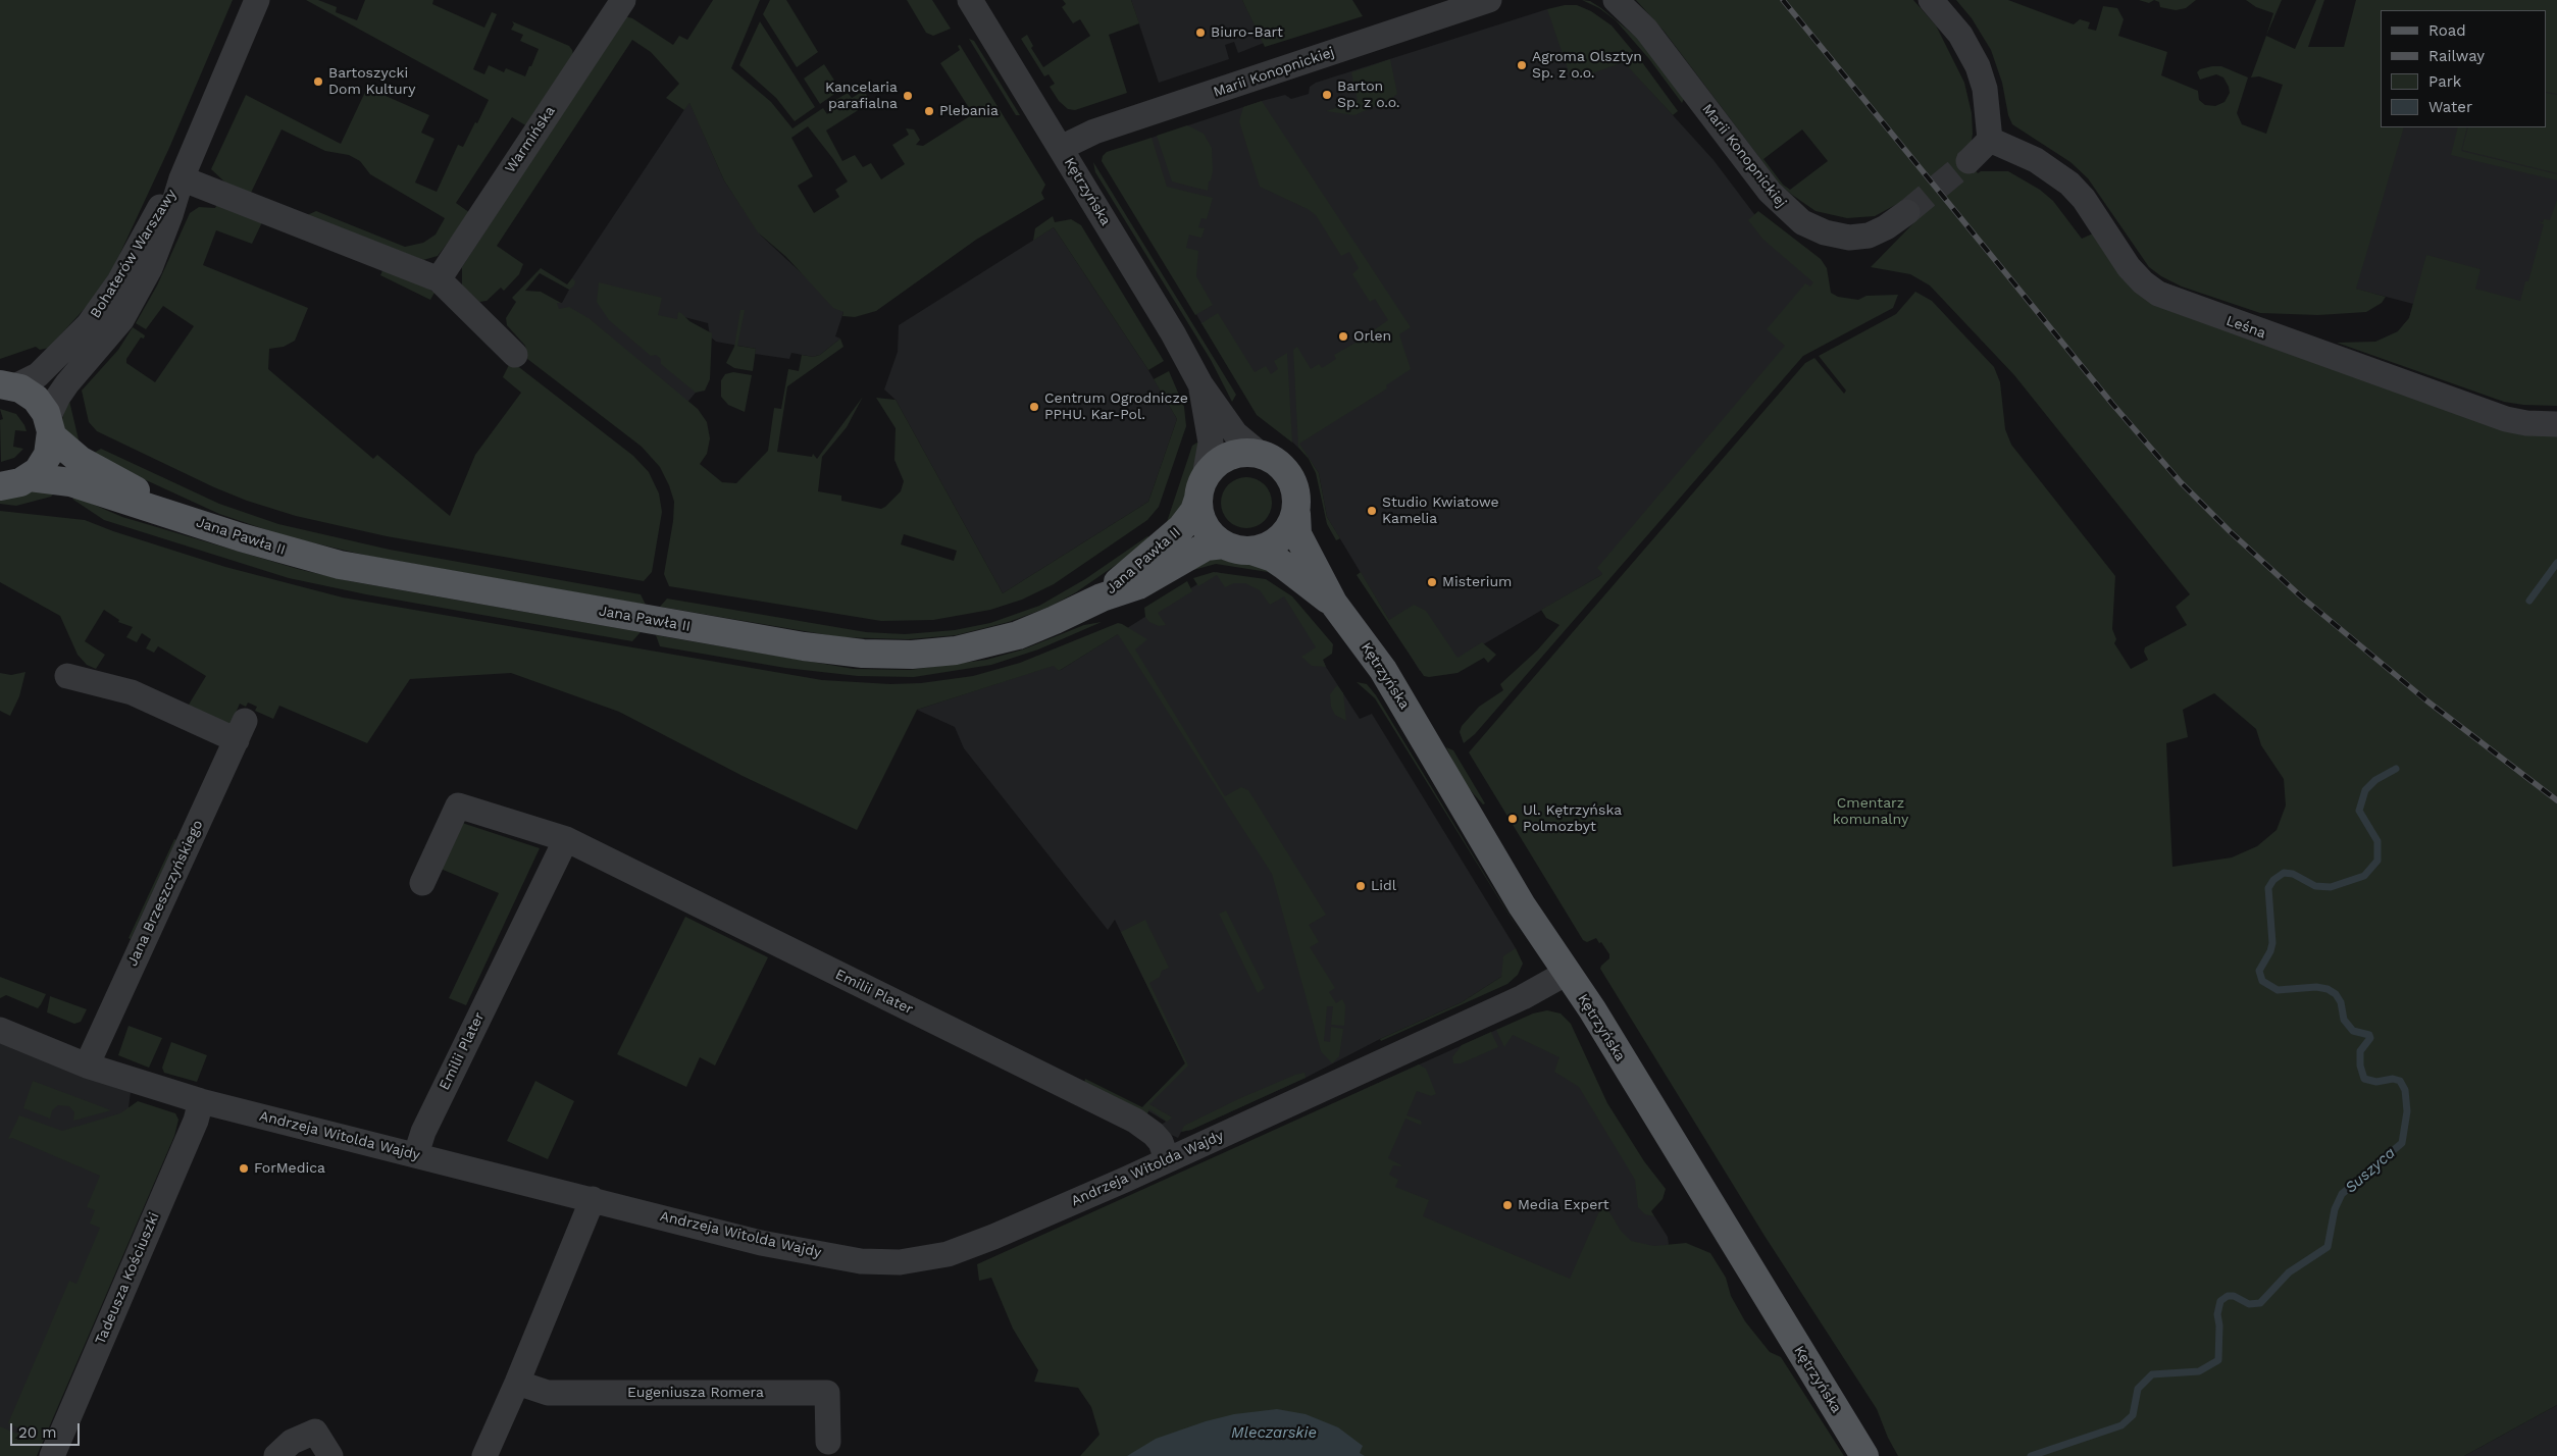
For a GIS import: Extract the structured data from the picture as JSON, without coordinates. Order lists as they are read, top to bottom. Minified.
{"streets":{"main road":["Kętrzyńska","Jana Pawła II"],"street":["Marii Konopnickiej","Warmińska","Bohaterów Warszawy","Leśna","Jana Brzeszczyńskiego","Emilii Plater","Andrzeja Witolda Wajdy","Tadeusza Kościuszki","Eugeniusza Romera"]},"crossings":[["Marii Konopnickiej","Kętrzyńska"],["Kętrzyńska","Jana Pawła II"],["Kętrzyńska","Andrzeja Witolda Wajdy"],["Bohaterów Warszawy","Jana Pawła II"],["Jana Brzeszczyńskiego","Andrzeja Witolda Wajdy"],["Emilii Plater","Andrzeja Witolda Wajdy"],["Andrzeja Witolda Wajdy","Tadeusza Kościuszki"]],"water":["Suszyca","Mleczarskie"],"parks":["Cmentarz komunalny"],"places":["Biuro-Bart","Agroma Olsztyn Sp. z o.o.","Bartoszycki Dom Kultury","Barton Sp. z o.o.","Kancelaria parafialna","Plebania","Orlen","Centrum Ogrodnicze PPHU. Kar-Pol.","Studio Kwiatowe Kamelia","Misterium","Ul. Kętrzyńska Polmozbyt","Lidl","ForMedica","Media Expert"],"legend":["Road","Railway","Park","Water"],"scale_bar":"20 m"}
